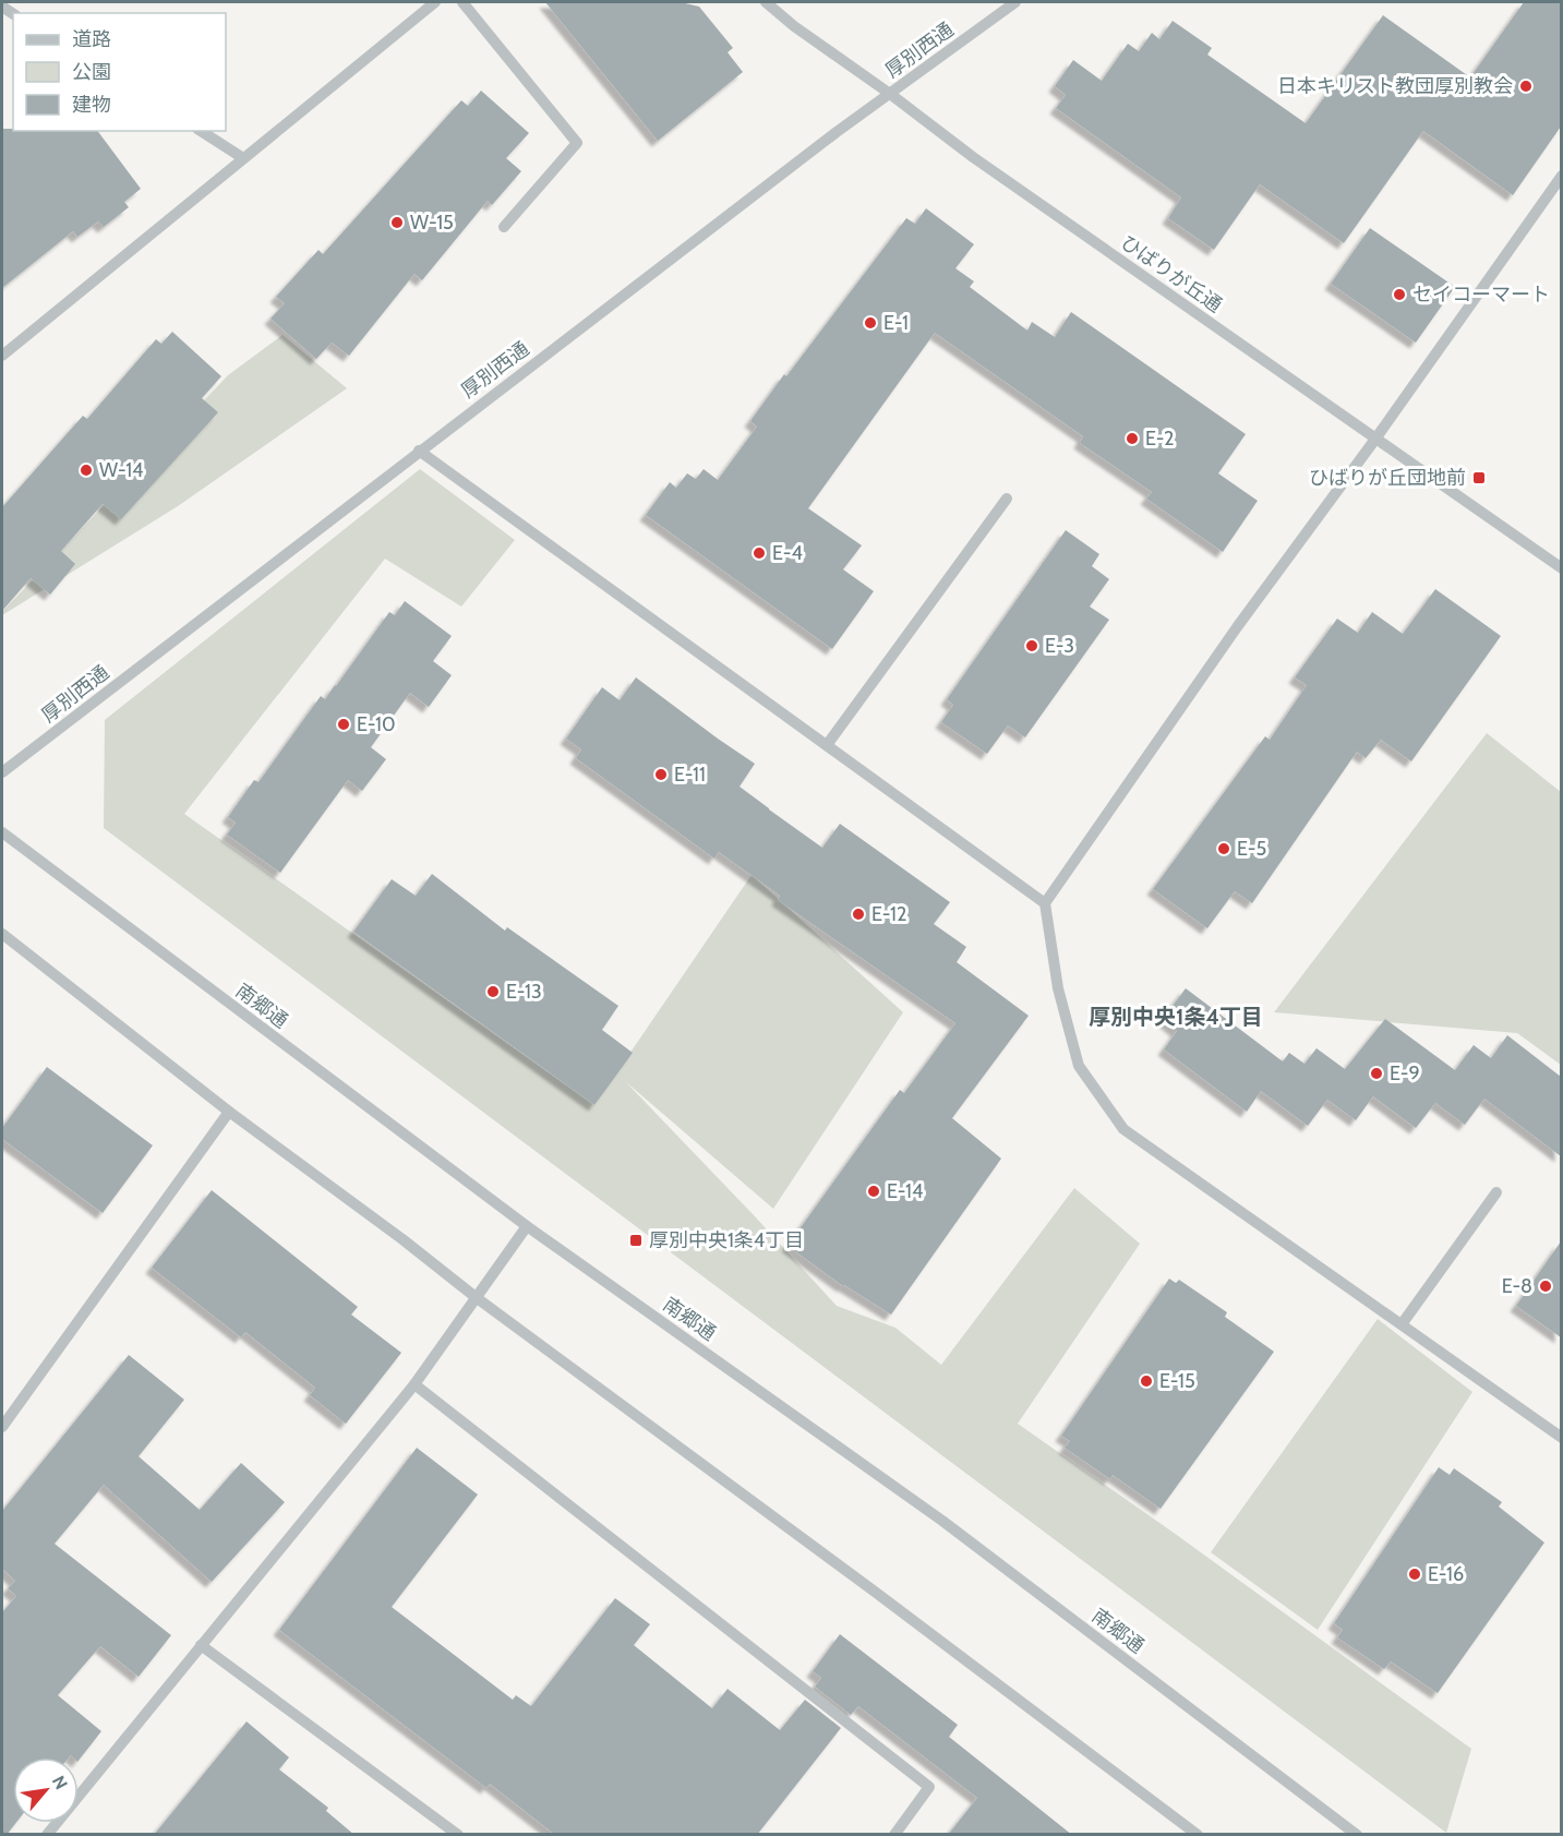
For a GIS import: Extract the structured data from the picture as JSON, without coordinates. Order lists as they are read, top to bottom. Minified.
{"streets":{"street":["厚別西通","ひばりが丘通","南郷通"]},"crossings":[["厚別西通","ひばりが丘通"]],"districts":["厚別中央1条4丁目"],"places":{"other":["日本キリスト教団厚別教会","W-15","セイコーマート","E-1","E-2","W-14","E-4","E-3","E-10","E-11","E-5","E-12","E-13","E-9","E-14","E-8","E-15","E-16"],"transit":["ひばりが丘団地前","厚別中央1条4丁目"]},"legend":["道路","公園","建物"],"north":"top right"}
